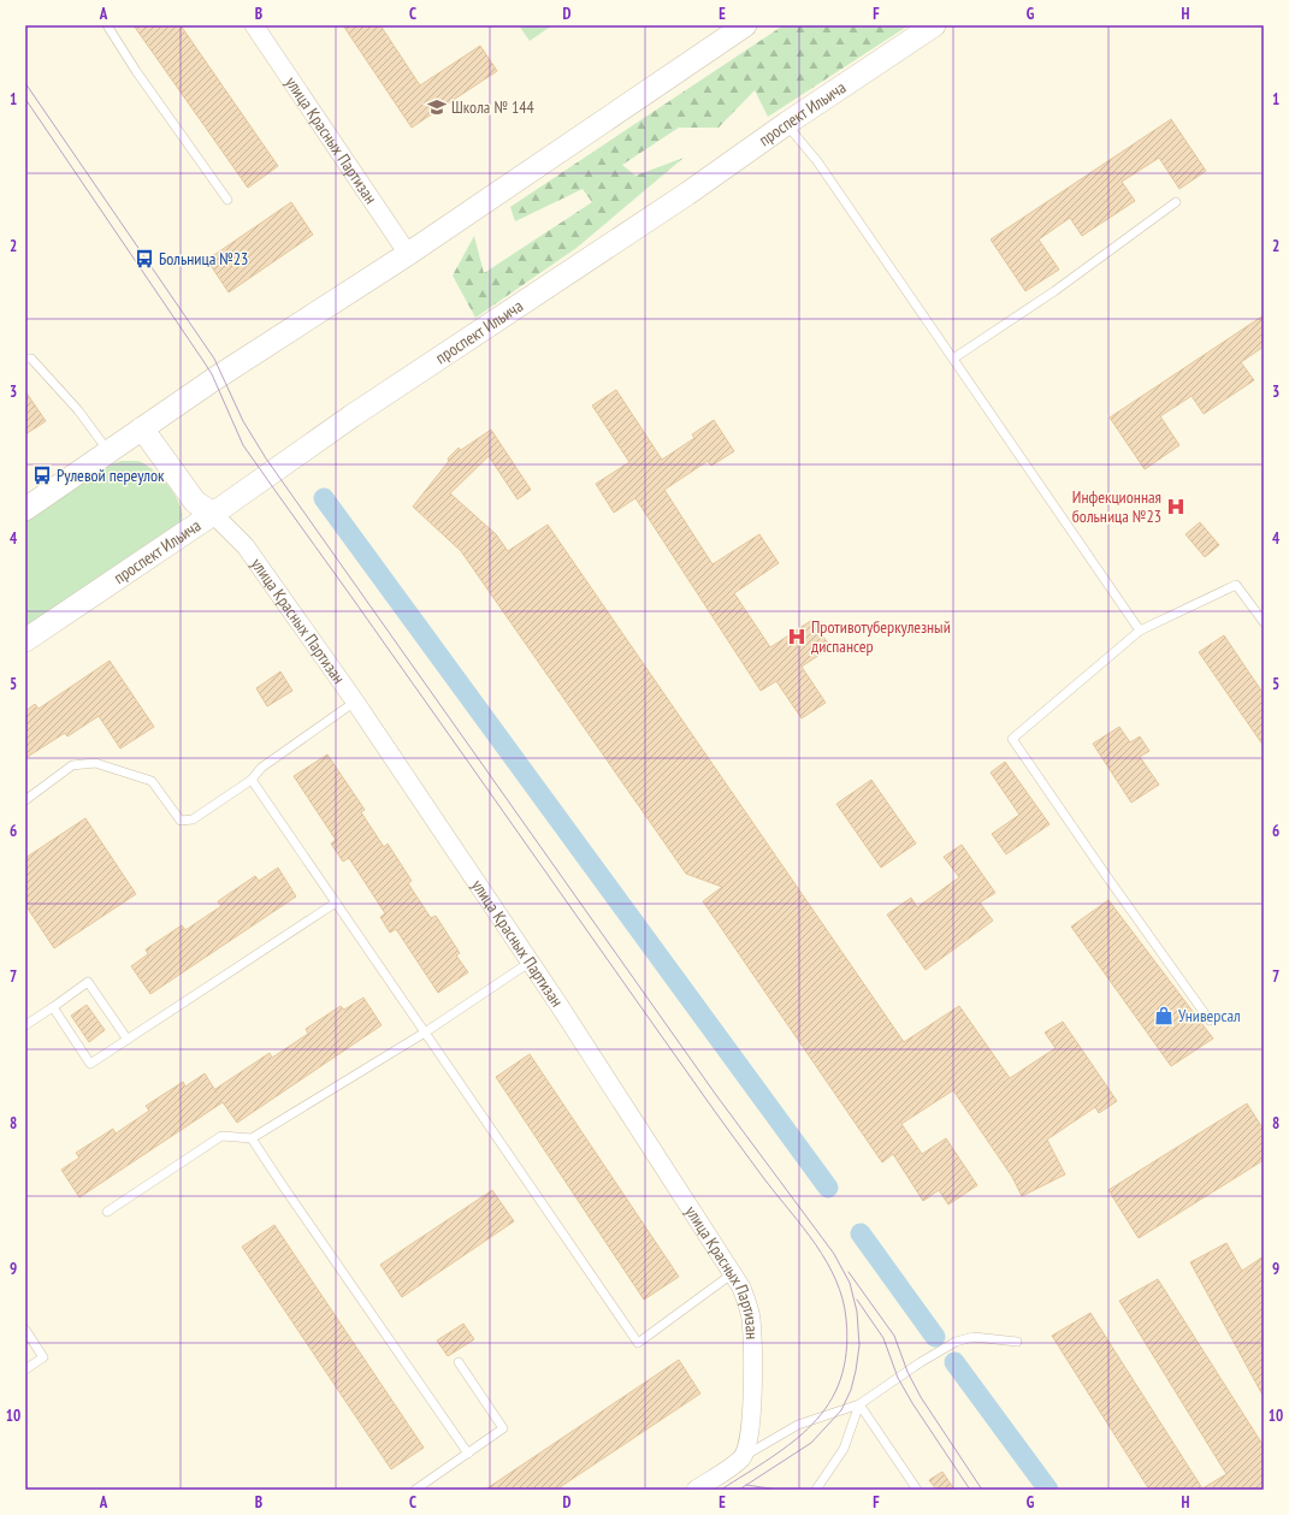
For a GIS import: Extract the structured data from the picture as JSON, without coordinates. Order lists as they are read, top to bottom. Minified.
{"streets":{"street":["проспект Ильича","улица Красных Партизан"]},"crossings":[["проспект Ильича","улица Красных Партизан"]],"places":{"school or university":["Школа № 144"],"bus stop":["Больница №23","Рулевой переулок"],"hospital":["Инфекционная больница №23","Противотуберкулезный диспансер"],"shop":["Универсал"]},"grid":{"columns":["A","B","C","D","E","F","G","H"],"rows":["1","2","3","4","5","6","7","8","9","10"]}}
